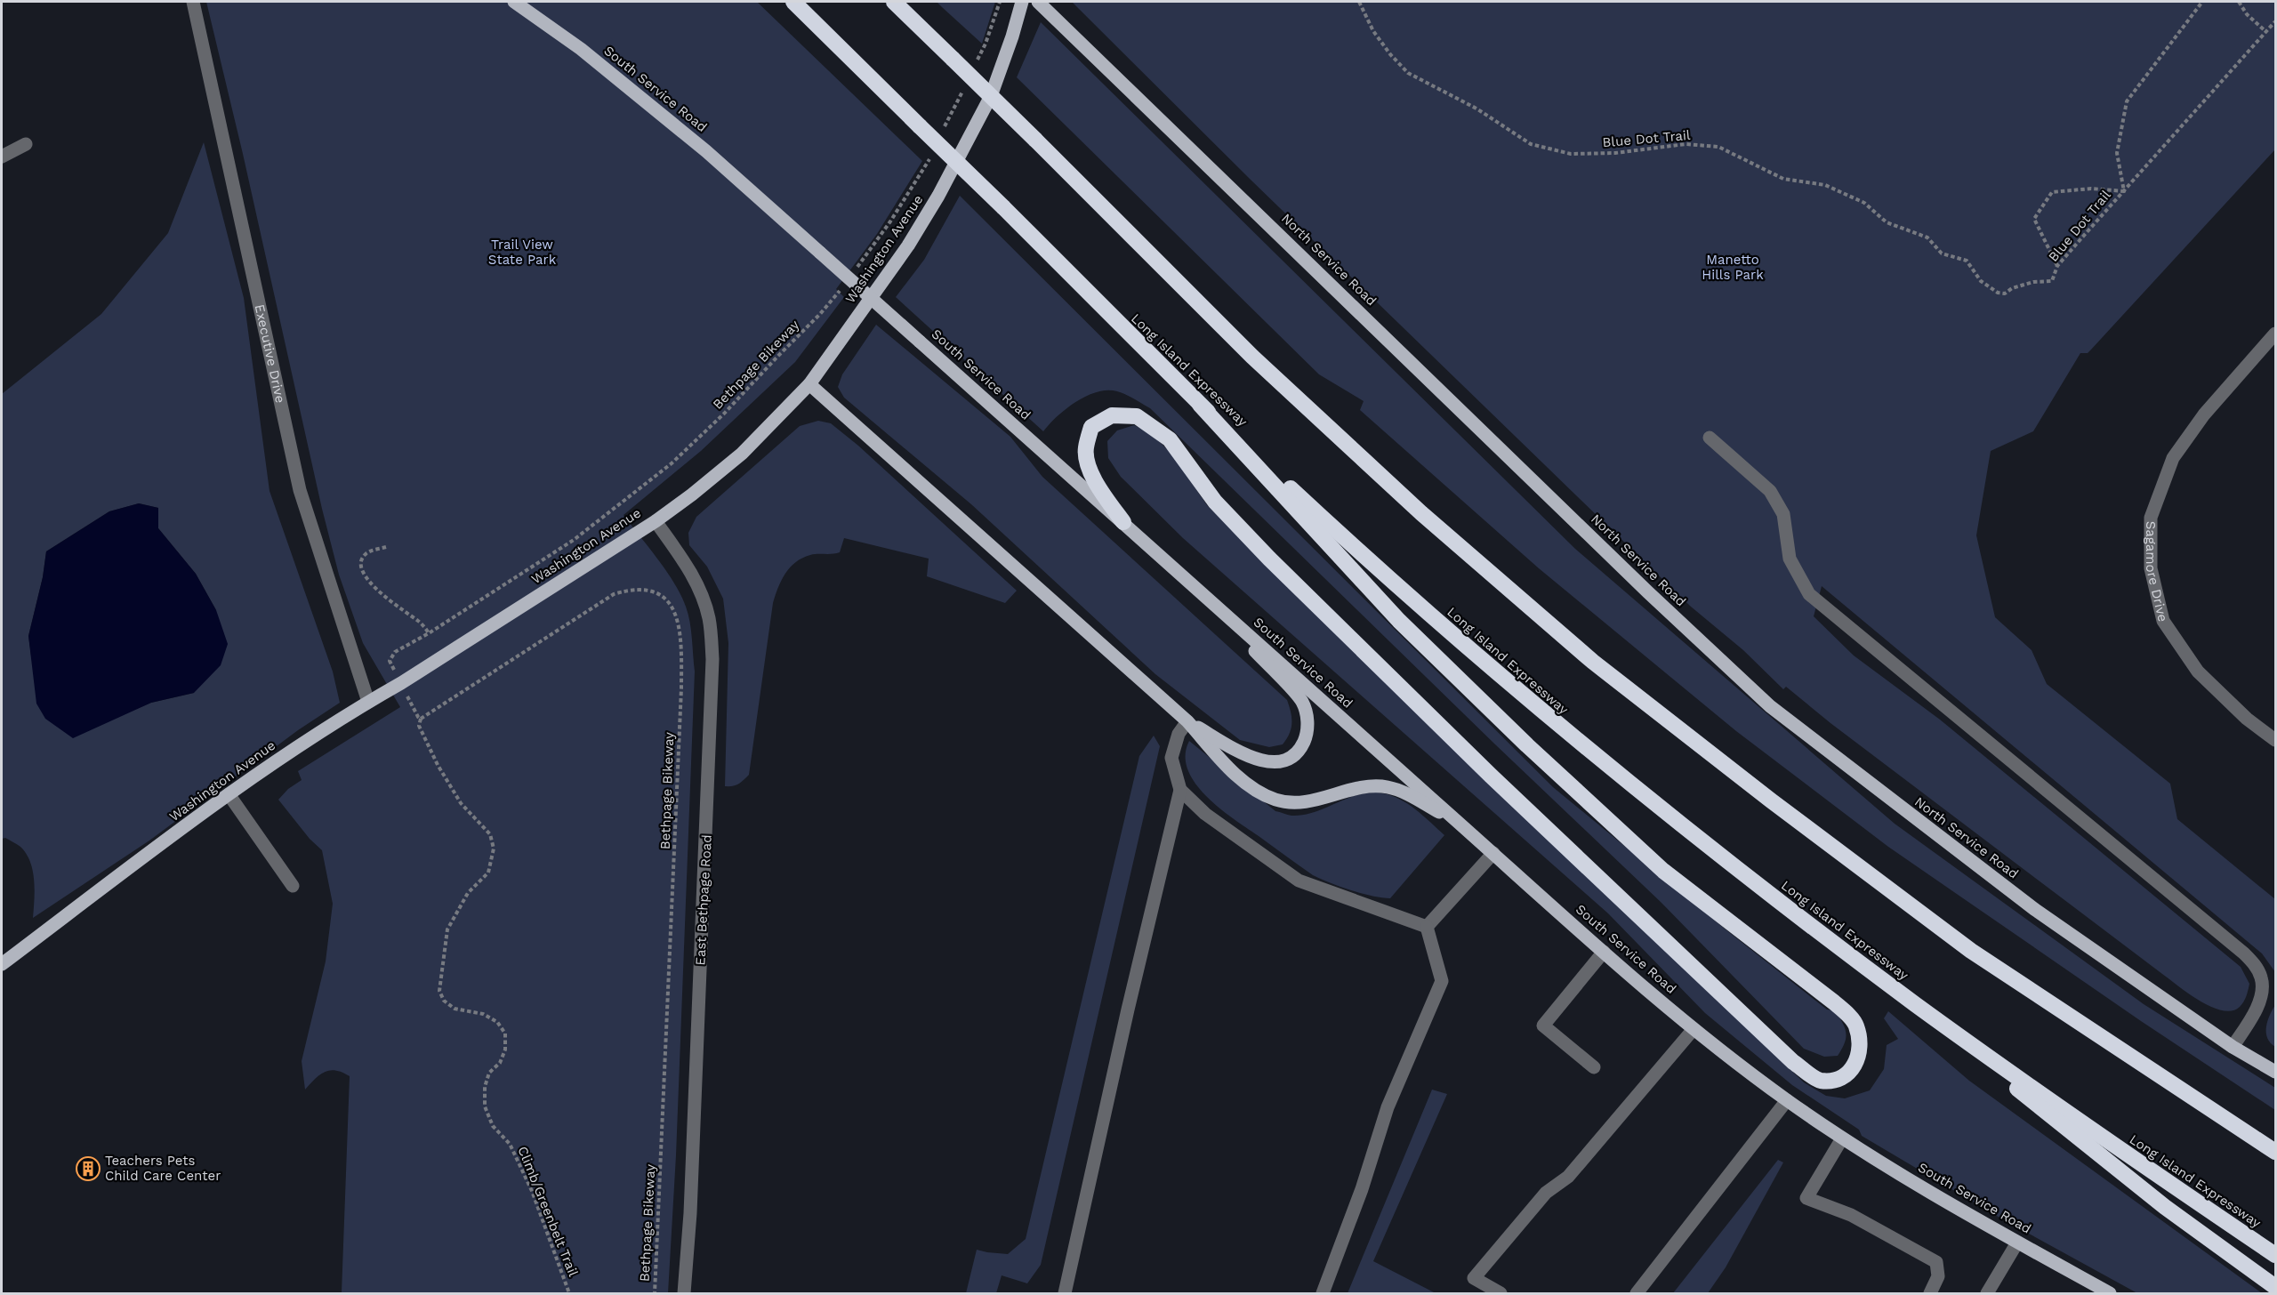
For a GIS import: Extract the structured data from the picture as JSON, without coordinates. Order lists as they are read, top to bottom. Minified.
{"streets":{"highway":["Long Island Expressway"],"main road":["South Service Road","Washington Avenue","North Service Road"],"street":["Executive Drive","Sagamore Drive","East Bethpage Road"],"path":["Blue Dot Trail","Bethpage Bikeway","Climb/Greenbelt Trail"]},"crossings":[["Washington Avenue","Executive Drive"],["Washington Avenue","East Bethpage Road"],["Bethpage Bikeway","Climb/Greenbelt Trail"]],"parks":["Trail View State Park","Manetto Hills Park"],"places":{"building":["Teachers Pets Child Care Center"]}}
